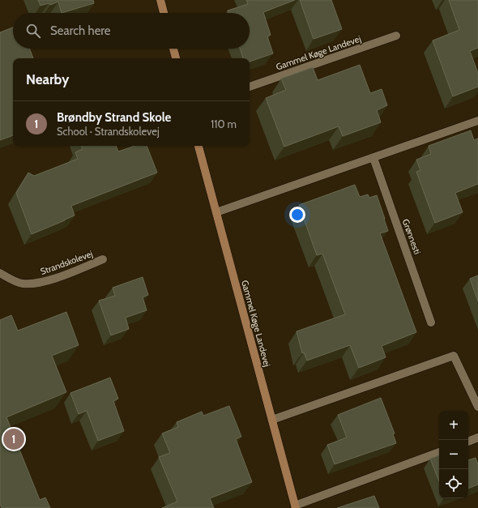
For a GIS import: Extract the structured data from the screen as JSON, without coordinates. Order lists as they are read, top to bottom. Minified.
{"streets":{"main road":["Gammel Køge Landevej"],"street":["Grønnesti","Strandskolevej"]},"page":{"search":"Search here","heading":"Nearby","list":[{"mark":"1","name":"Brøndby Strand Skole","note":"School · Strandskolevej","value":"110 m"}],"map_buttons":["+","−"],"pins":"1"}}
